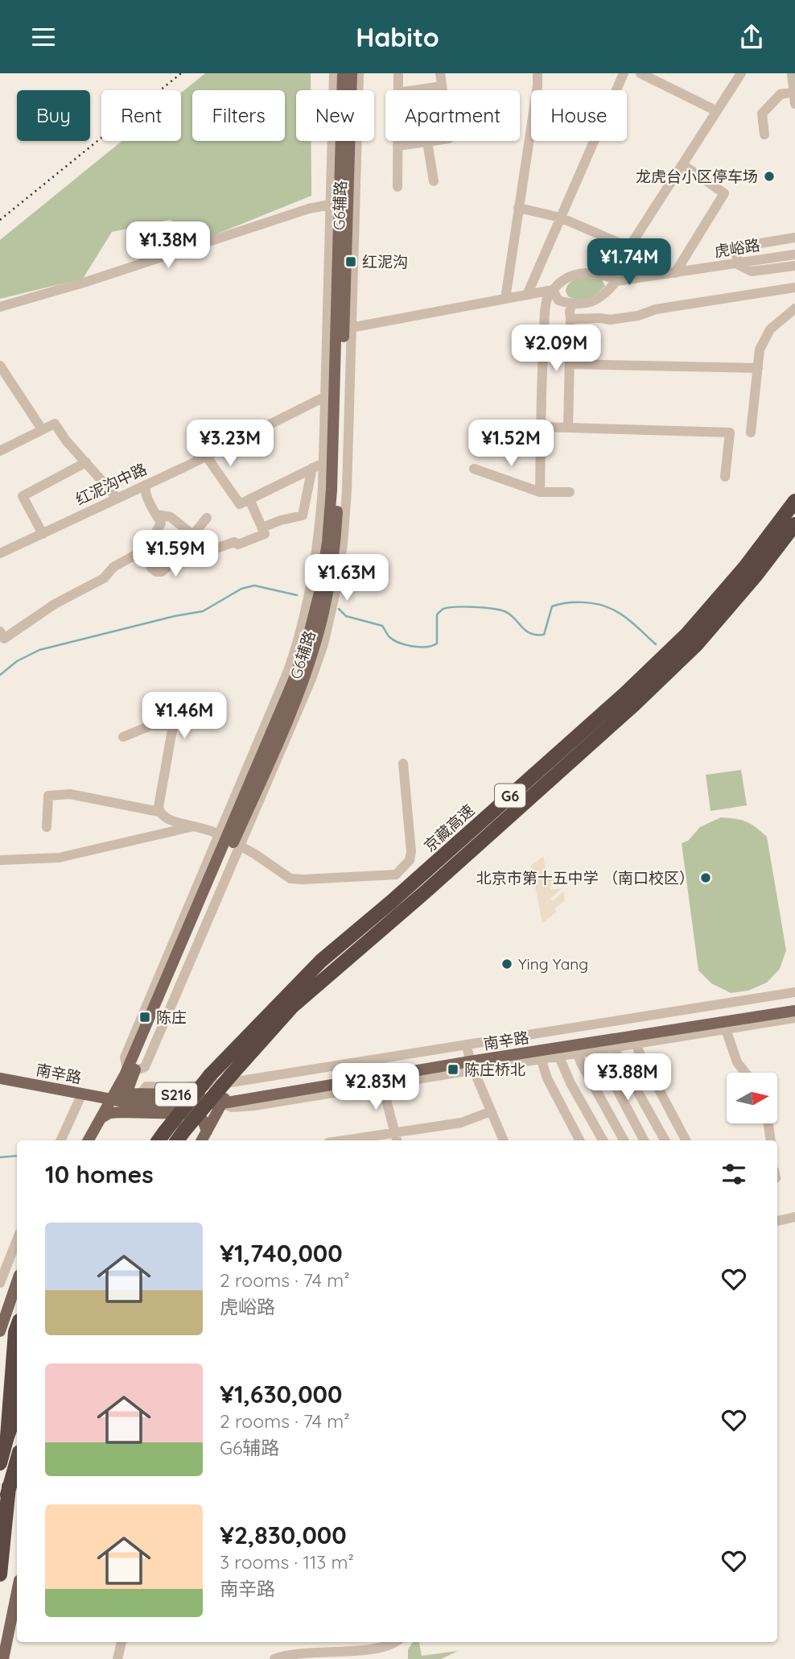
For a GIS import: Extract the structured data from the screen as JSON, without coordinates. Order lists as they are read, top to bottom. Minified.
{"streets":{"highway":["G6","京藏高速"],"main road":["G6辅路","南辛路","S216"],"street":["虎峪路","红泥沟中路"]},"crossings":[["G6辅路","红泥沟中路"],["G6辅路","南辛路"],["G6辅路","S216"],["南辛路","S216"]],"places":{"other":["龙虎台小区停车场","北京市第十五中学 （南口校区）","Ying Yang"],"transit":["红泥沟","陈庄","陈庄桥北"]},"north":"right","page":{"header":"Habito","chip":["Buy","Rent","Filters","New","Apartment","House"],"price":["¥1.38M","¥1.74M","¥2.09M","¥3.23M","¥1.52M","¥1.59M","¥1.63M","¥1.46M","¥3.88M","¥2.83M"],"heading":"10 homes","list":[{"name":"¥1,740,000","note":"2 rooms · 74 m² · 虎峪路"},{"name":"¥1,630,000","note":"2 rooms · 74 m² · G6辅路"},{"name":"¥2,830,000","note":"3 rooms · 113 m² · 南辛路"}]}}
